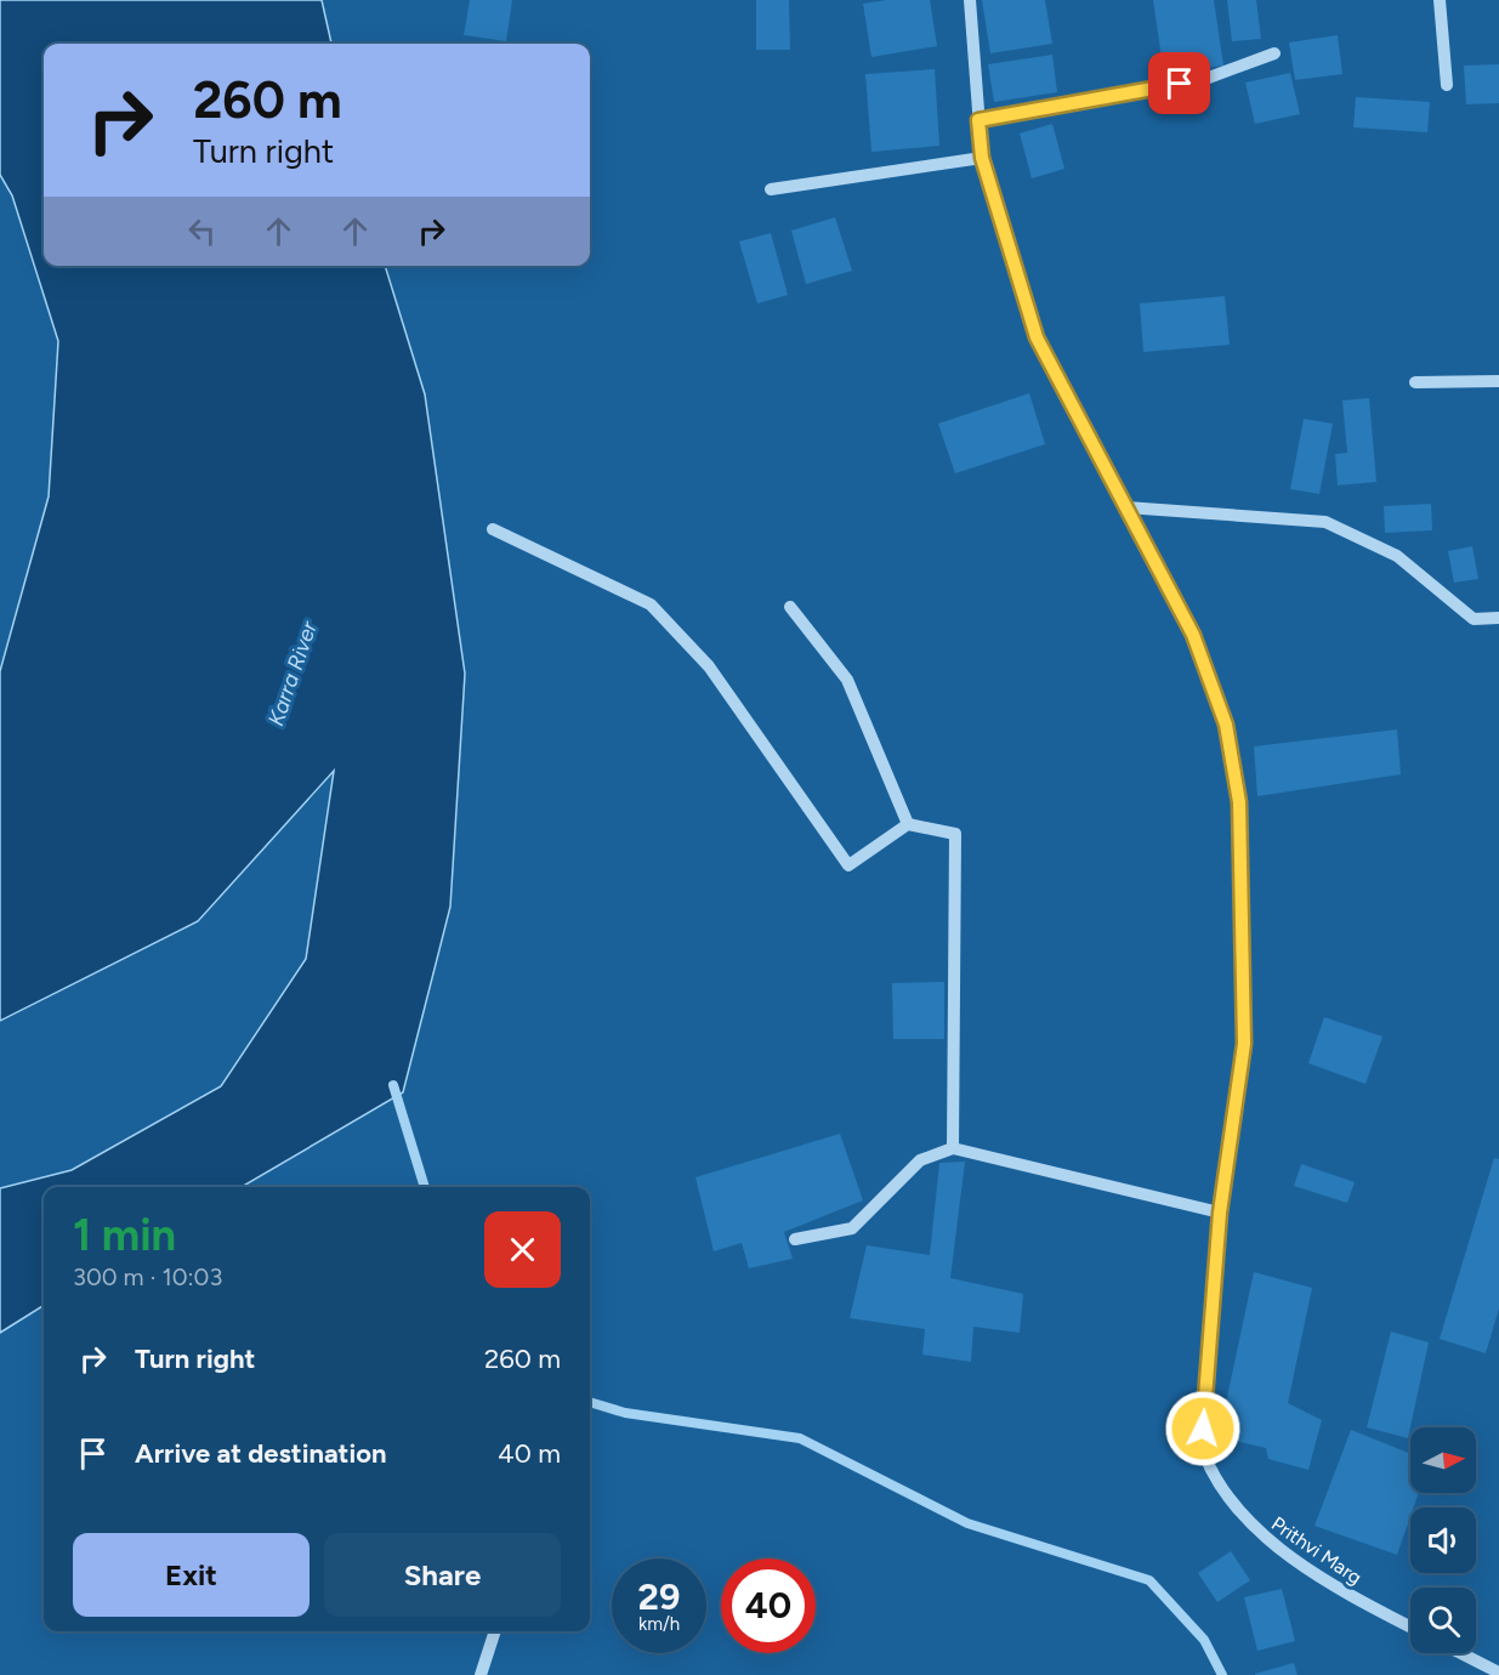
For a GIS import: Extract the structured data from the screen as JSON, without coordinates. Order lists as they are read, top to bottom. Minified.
{"streets":{"street":["Prithvi Marg"]},"water":["Karra River"],"north":"right","page":{"turn":["260 m","Turn right"],"heading":["1 min","300 m · 10:03"],"list":[{"name":"Turn right","value":"260 m"},{"name":"Arrive at destination","value":"40 m"}],"buttons":["Exit","Share"],"speed":"29 km/h","limit":"40"}}
